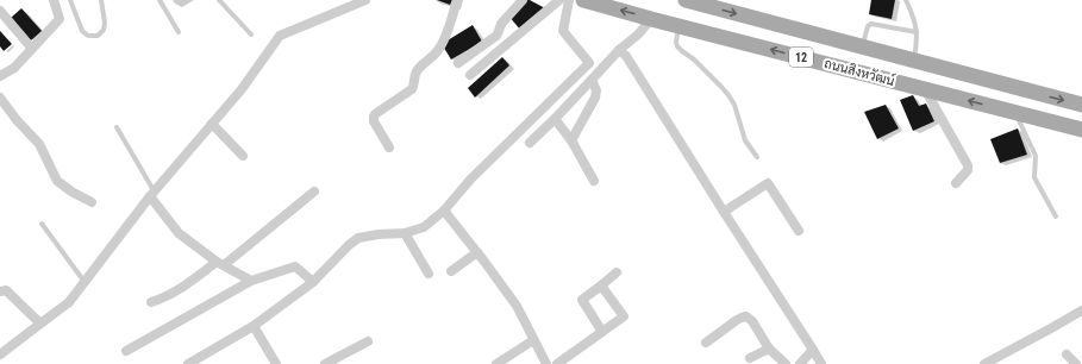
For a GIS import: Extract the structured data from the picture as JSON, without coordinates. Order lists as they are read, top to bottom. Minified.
{"streets":{"main road":["12","ถนนสิงหวัฒน์"]}}
